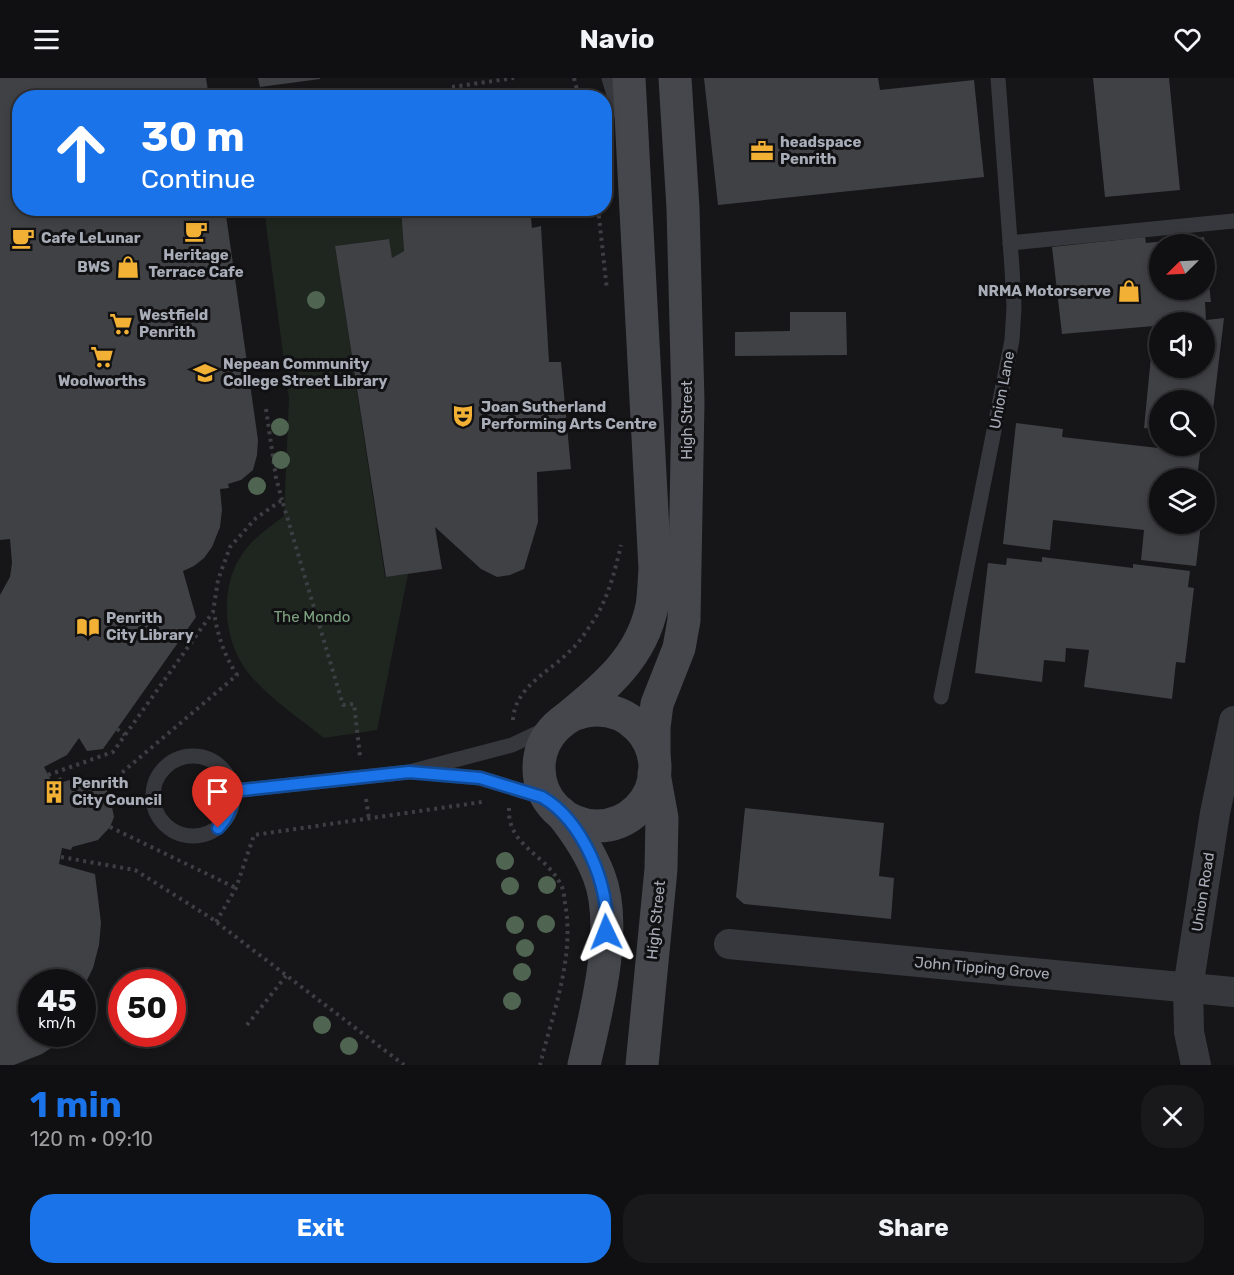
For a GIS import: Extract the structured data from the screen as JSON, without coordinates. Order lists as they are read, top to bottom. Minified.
{"streets":{"main road":["High Street"],"street":["Union Road","John Tipping Grove"],"lane":["Union Lane"]},"crossings":[["Union Road","John Tipping Grove"]],"parks":["The Mondo"],"places":{"office":["headspace Penrith"],"cafe":["Heritage Terrace Cafe","Cafe LeLunar"],"shop":["BWS","NRMA Motorserve"],"supermarket":["Westfield Penrith","Woolworths"],"school or university":["Nepean Community College Street Library"],"theatre":["Joan Sutherland Performing Arts Centre"],"library":["Penrith City Library"],"building":["Penrith City Council"]},"north":"bottom left","page":{"header":"Navio","turn":["30 m","Continue"],"speed":"45 km/h","limit":"50","heading":["1 min","120 m · 09:10"],"buttons":["Exit","Share"]}}
